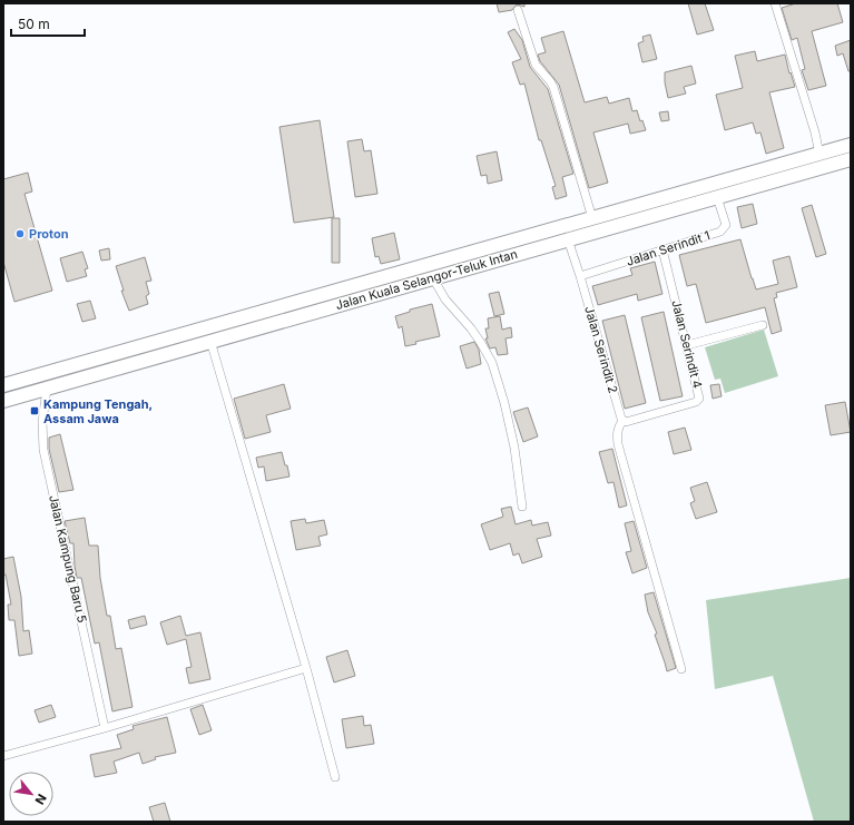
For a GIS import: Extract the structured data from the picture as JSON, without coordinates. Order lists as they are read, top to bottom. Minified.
{"streets":{"highway":["Jalan Kuala Selangor-Teluk Intan"],"street":["Jalan Serindit 1","Jalan Serindit 4","Jalan Serindit 2","Jalan Kampung Baru 5"]},"crossings":[["Jalan Serindit 1","Jalan Kuala Selangor-Teluk Intan"],["Jalan Serindit 1","Jalan Serindit 4"],["Jalan Serindit 1","Jalan Serindit 2"],["Jalan Kuala Selangor-Teluk Intan","Jalan Serindit 2"],["Jalan Kuala Selangor-Teluk Intan","Jalan Kampung Baru 5"],["Jalan Serindit 4","Jalan Serindit 2"]],"places":{"other":["Proton"],"transit":["Kampung Tengah, Assam Jawa"]},"scale_bar":"50 m","north":"bottom right"}
